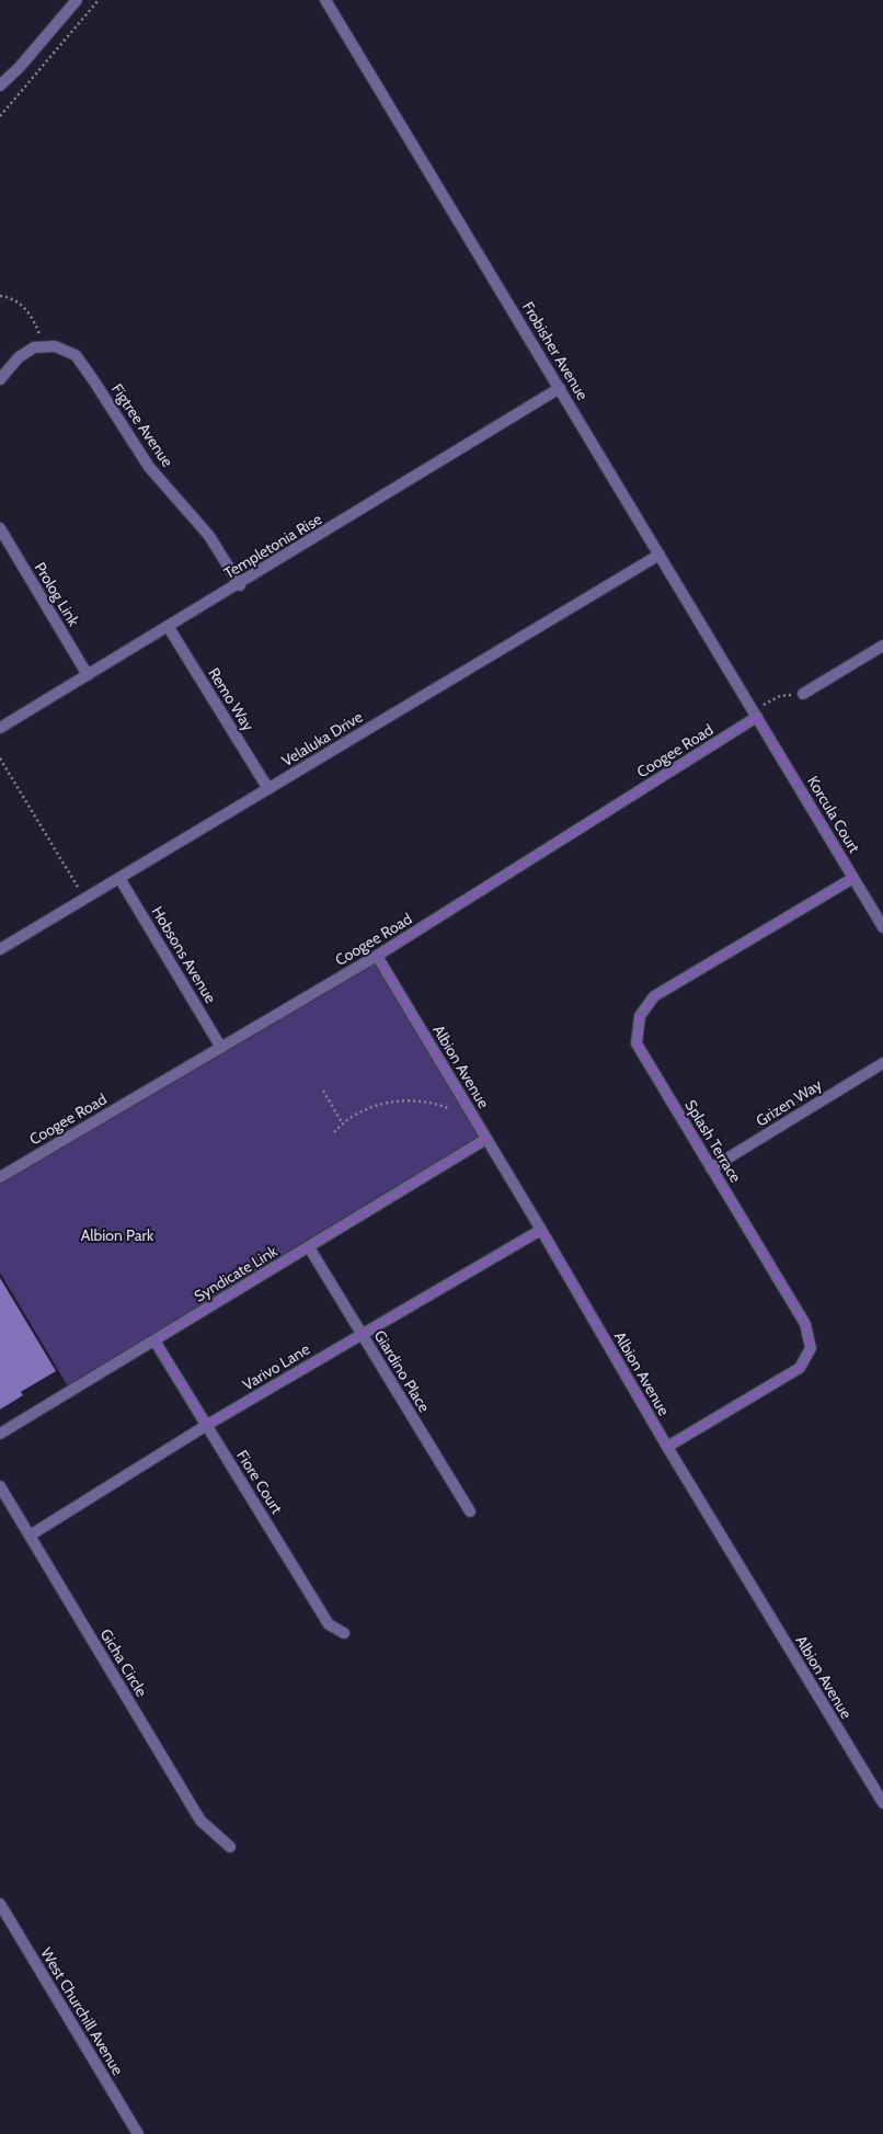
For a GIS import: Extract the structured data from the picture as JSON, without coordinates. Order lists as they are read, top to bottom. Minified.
{"streets":{"street":["Frobisher Avenue","Figtree Avenue","Templetonia Rise","Prolog Link","Remo Way","Velaluka Drive","Coogee Road","Korcula Court","Hobsons Avenue","Albion Avenue","Grizen Way","Splash Terrace","Syndicate Link","Varivo Lane","Giardino Place","Fiore Court","Gicha Circle","West Churchill Avenue"]},"crossings":[["Frobisher Avenue","Templetonia Rise"],["Frobisher Avenue","Velaluka Drive"],["Frobisher Avenue","Coogee Road"],["Frobisher Avenue","Korcula Court"],["Figtree Avenue","Templetonia Rise"],["Templetonia Rise","Prolog Link"],["Templetonia Rise","Remo Way"],["Remo Way","Velaluka Drive"],["Velaluka Drive","Hobsons Avenue"],["Coogee Road","Korcula Court"],["Coogee Road","Hobsons Avenue"],["Coogee Road","Albion Avenue"],["Korcula Court","Splash Terrace"],["Albion Avenue","Splash Terrace"],["Albion Avenue","Syndicate Link"],["Albion Avenue","Varivo Lane"],["Grizen Way","Splash Terrace"],["Syndicate Link","Giardino Place"],["Syndicate Link","Fiore Court"],["Varivo Lane","Giardino Place"],["Varivo Lane","Fiore Court"],["Varivo Lane","Gicha Circle"]],"parks":["Albion Park"]}
